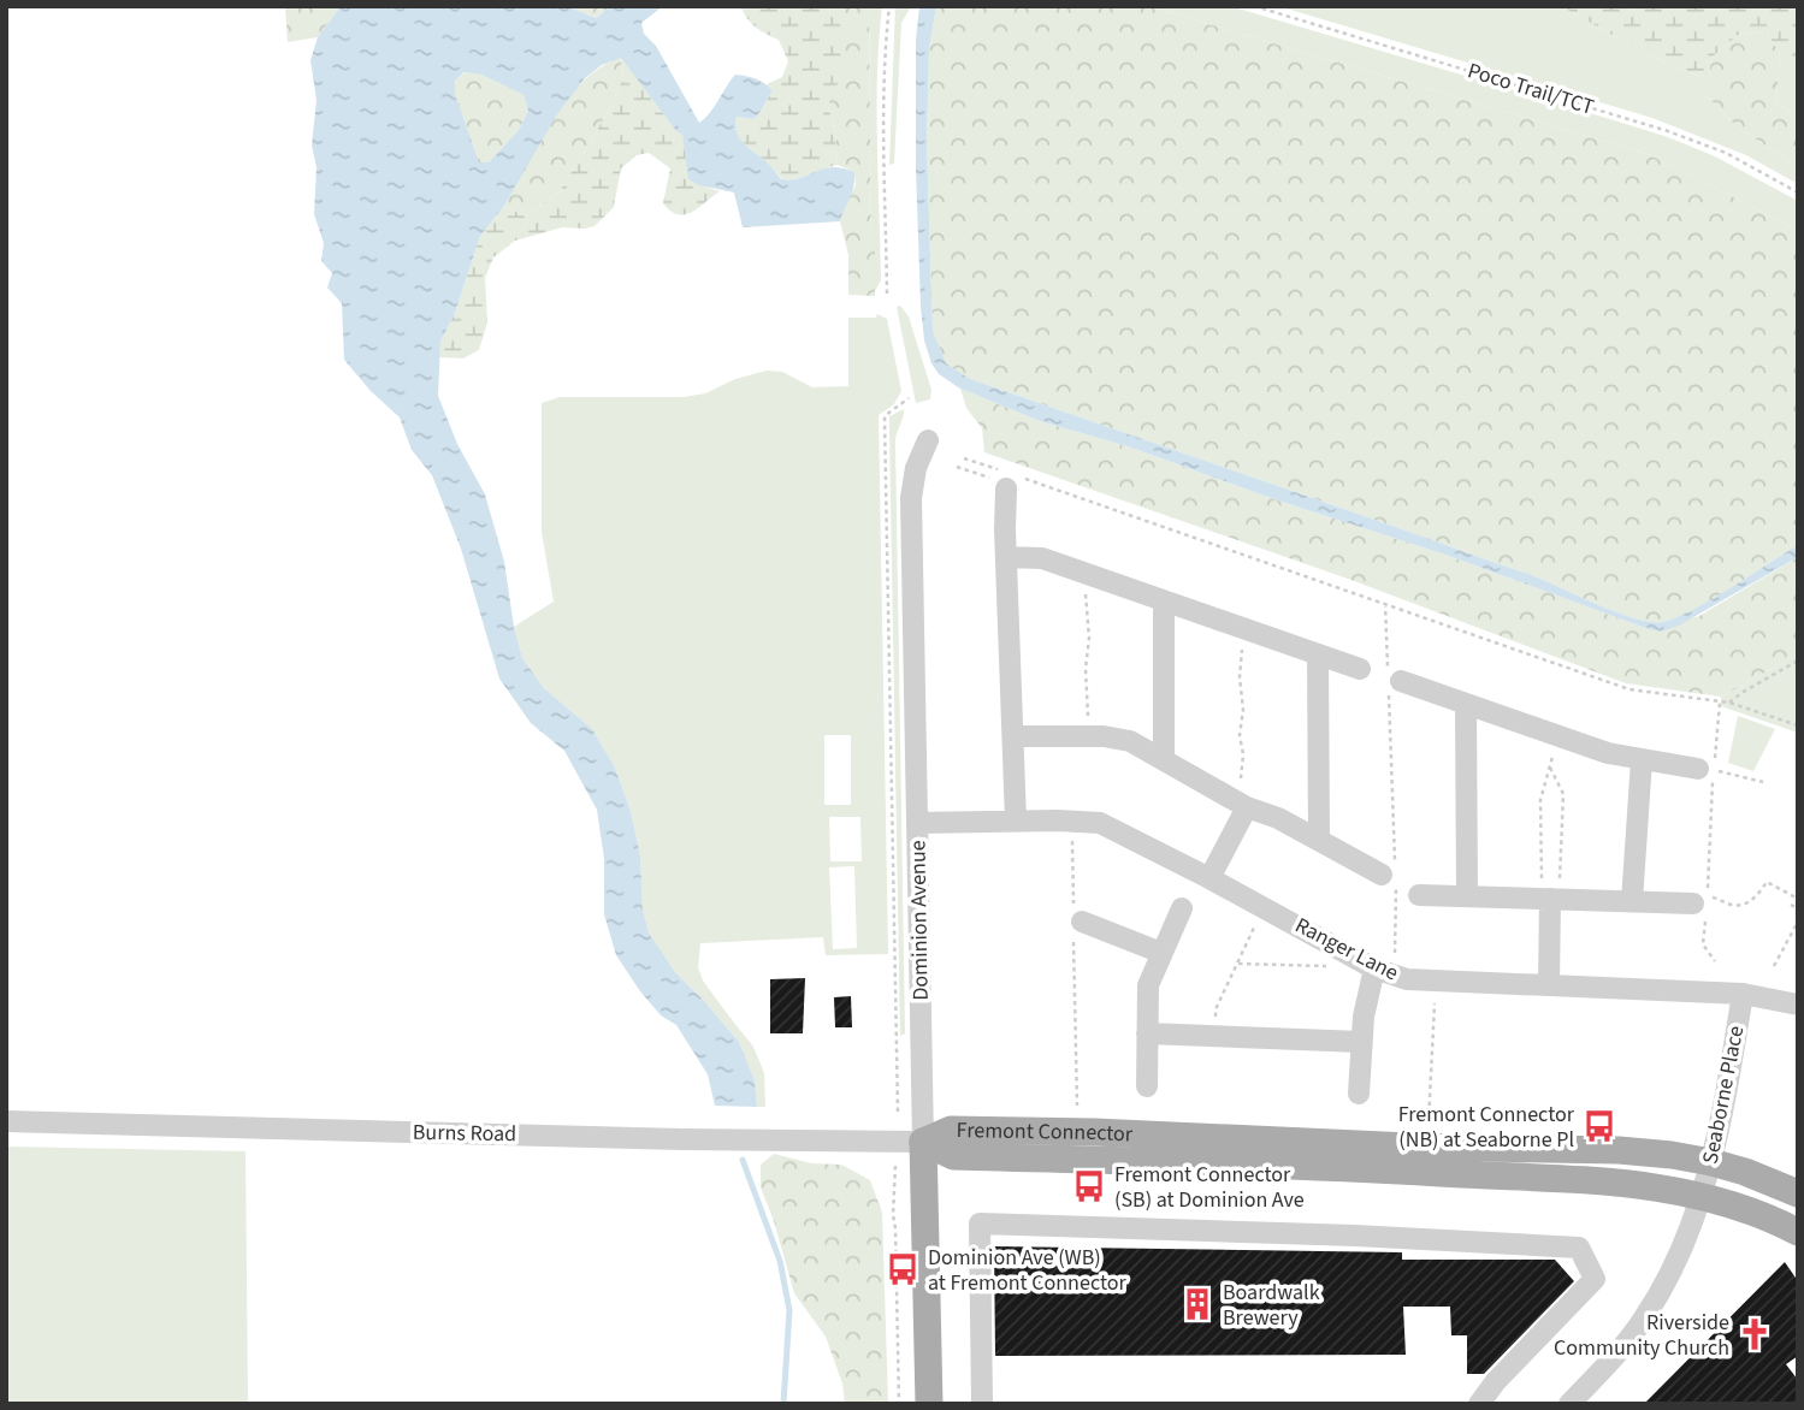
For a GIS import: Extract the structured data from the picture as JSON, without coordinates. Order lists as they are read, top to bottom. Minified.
{"streets":{"main road":["Dominion Avenue","Fremont Connector"],"street":["Ranger Lane","Seaborne Place","Burns Road"],"path":["Poco Trail/TCT"]},"crossings":[["Dominion Avenue","Ranger Lane"],["Dominion Avenue","Burns Road"],["Dominion Avenue","Fremont Connector"],["Ranger Lane","Seaborne Place"],["Seaborne Place","Fremont Connector"],["Burns Road","Fremont Connector"]],"places":{"bus stop":["Fremont Connector (NB) at Seaborne Pl","Fremont Connector (SB) at Dominion Ave","Dominion Ave (WB) at Fremont Connector"],"building":["Boardwalk Brewery"],"church":["Riverside Community Church"]}}
